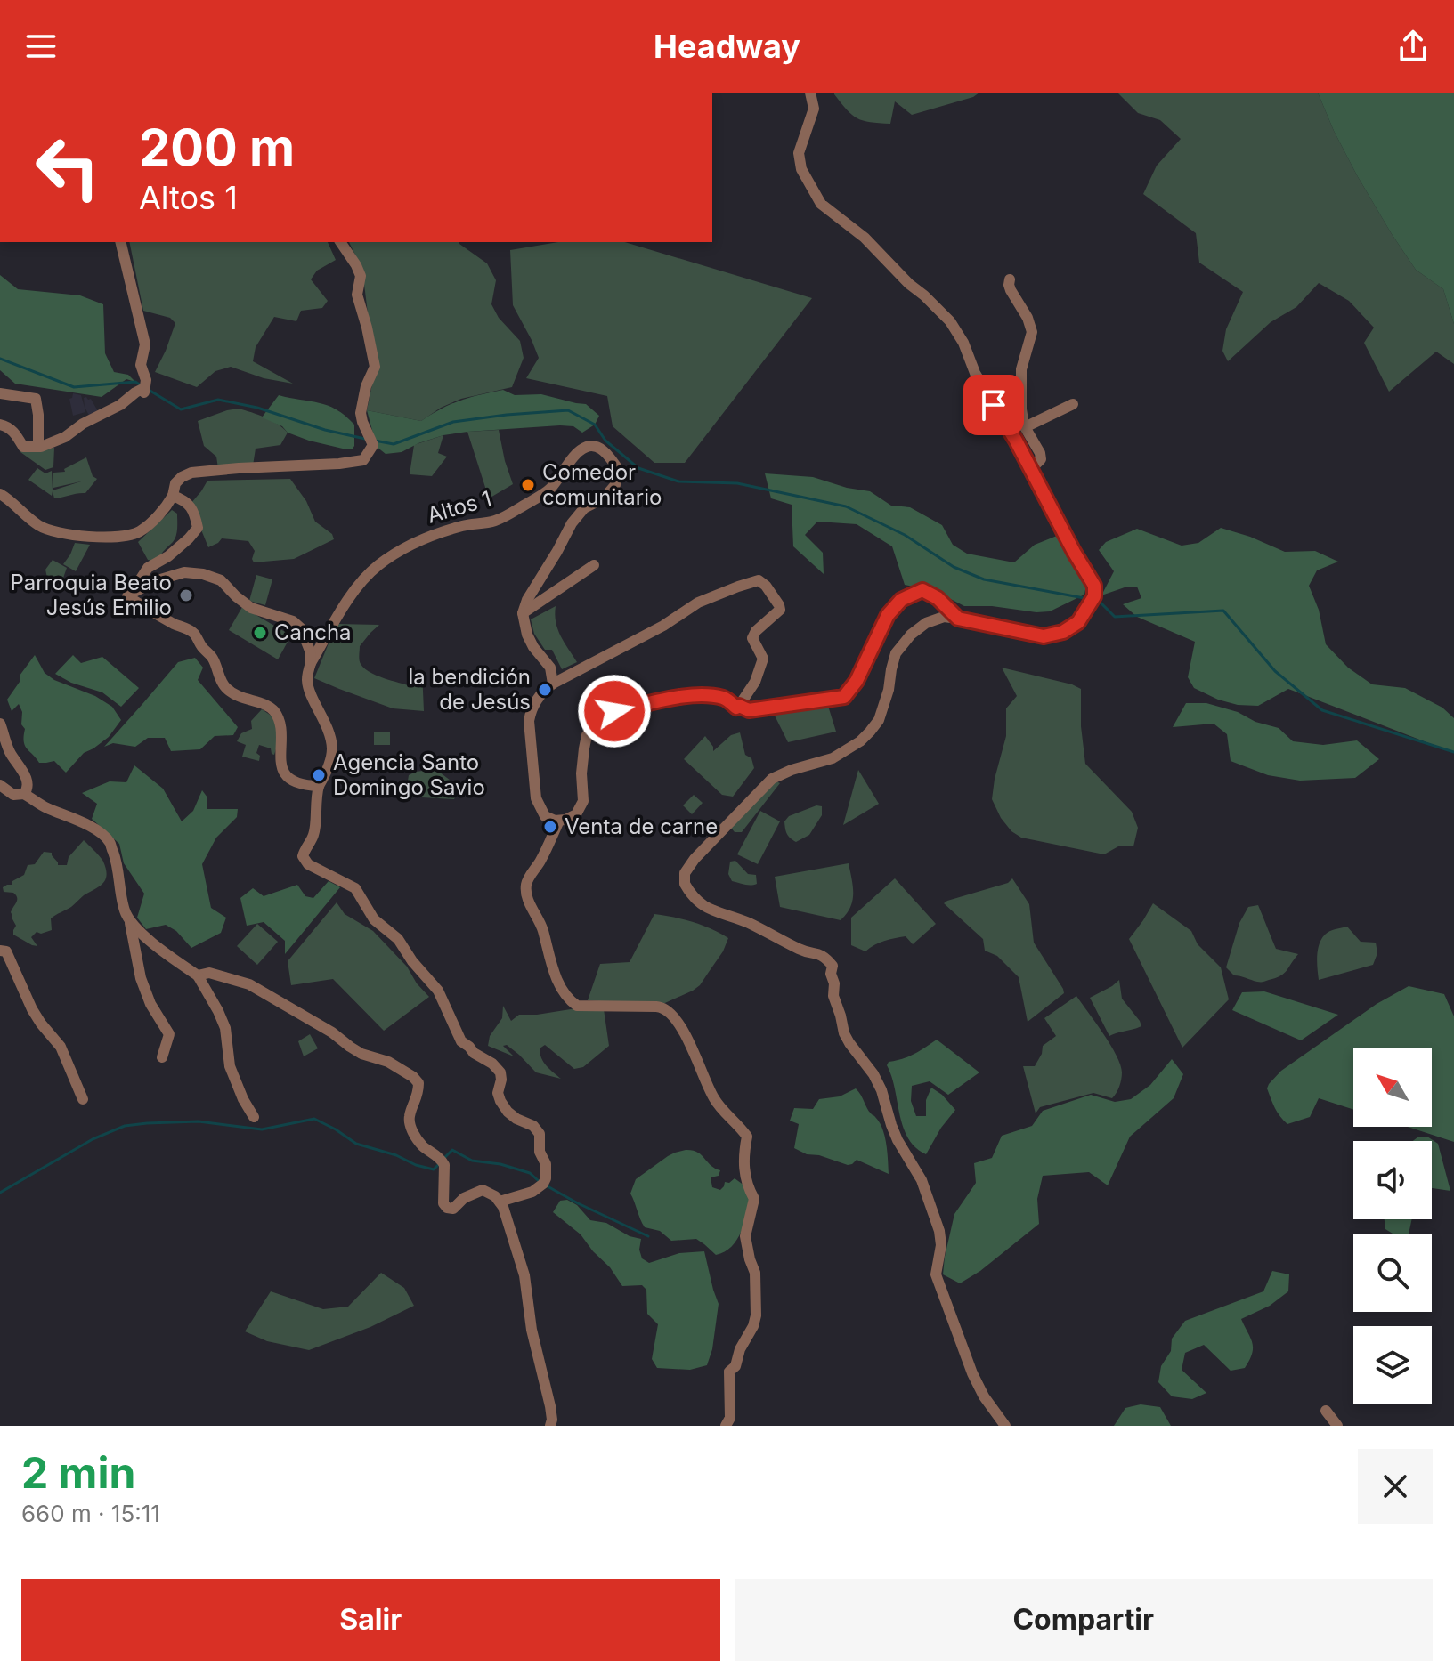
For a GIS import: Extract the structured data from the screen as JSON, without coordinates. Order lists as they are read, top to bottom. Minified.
{"streets":{"street":["Altos 1"]},"places":["Comedor comunitario","Parroquia Beato Jesús Emilio","Cancha","la bendición de Jesús","Agencia Santo Domingo Savio","Venta de carne"],"north":"top left","page":{"header":"Headway","turn":["200 m","Altos 1"],"heading":["2 min","660 m · 15:11"],"buttons":["Salir","Compartir"]}}
